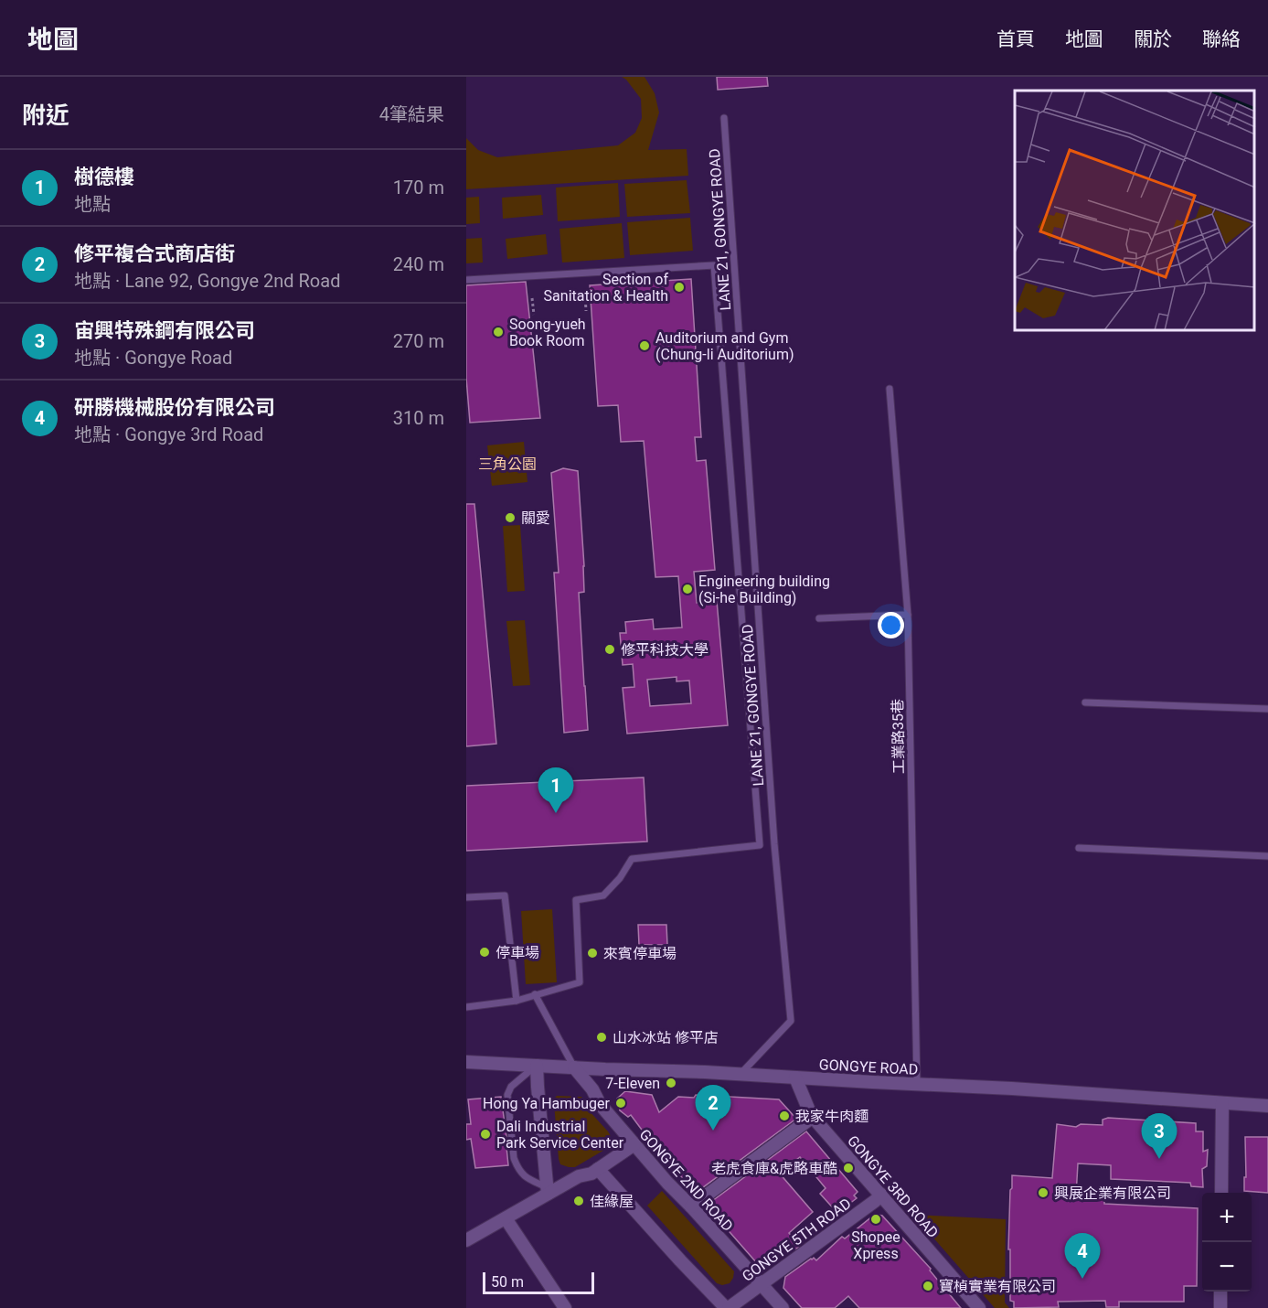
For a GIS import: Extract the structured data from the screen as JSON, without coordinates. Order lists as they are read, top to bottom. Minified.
{"streets":{"street":["GONGYE ROAD","GONGYE 2ND ROAD","GONGYE 3RD ROAD","GONGYE 5TH ROAD"],"lane":["LANE 21, GONGYE ROAD","工業路35巷"]},"crossings":[["LANE 21, GONGYE ROAD","GONGYE ROAD"],["工業路35巷","GONGYE ROAD"],["GONGYE ROAD","GONGYE 2ND ROAD"],["GONGYE ROAD","GONGYE 3RD ROAD"],["GONGYE 2ND ROAD","GONGYE 5TH ROAD"],["GONGYE 3RD ROAD","GONGYE 5TH ROAD"]],"parks":["三角公園"],"places":["Section of Sanitation & Health","Soong-yueh Book Room","Auditorium and Gym (Chung-li Auditorium)","關愛","Engineering building (Si-he Building)","修平科技大學","停車場","來賓停車場","山水冰站 修平店","7-Eleven","Hong Ya Hambuger","我家牛肉麵","Dali Industrial Park Service Center","老虎食庫&虎略車酷","興展企業有限公司","佳緣屋","Shopee Xpress","寶楨實業有限公司"],"scale_bar":"50 m","page":{"header":"地圖","nav":["首頁","地圖","關於","聯絡"],"heading":["附近","4筆結果"],"list":[{"mark":"1","name":"樹德樓","note":"地點","value":"170 m"},{"mark":"2","name":"修平複合式商店街","note":"地點 · Lane 92, Gongye 2nd Road","value":"240 m"},{"mark":"3","name":"宙興特殊鋼有限公司","note":"地點 · Gongye Road","value":"270 m"},{"mark":"4","name":"研勝機械股份有限公司","note":"地點 · Gongye 3rd Road","value":"310 m"}],"pins":["1","2","3","4"],"map_buttons":["+","−"],"scale":"50 m"}}
